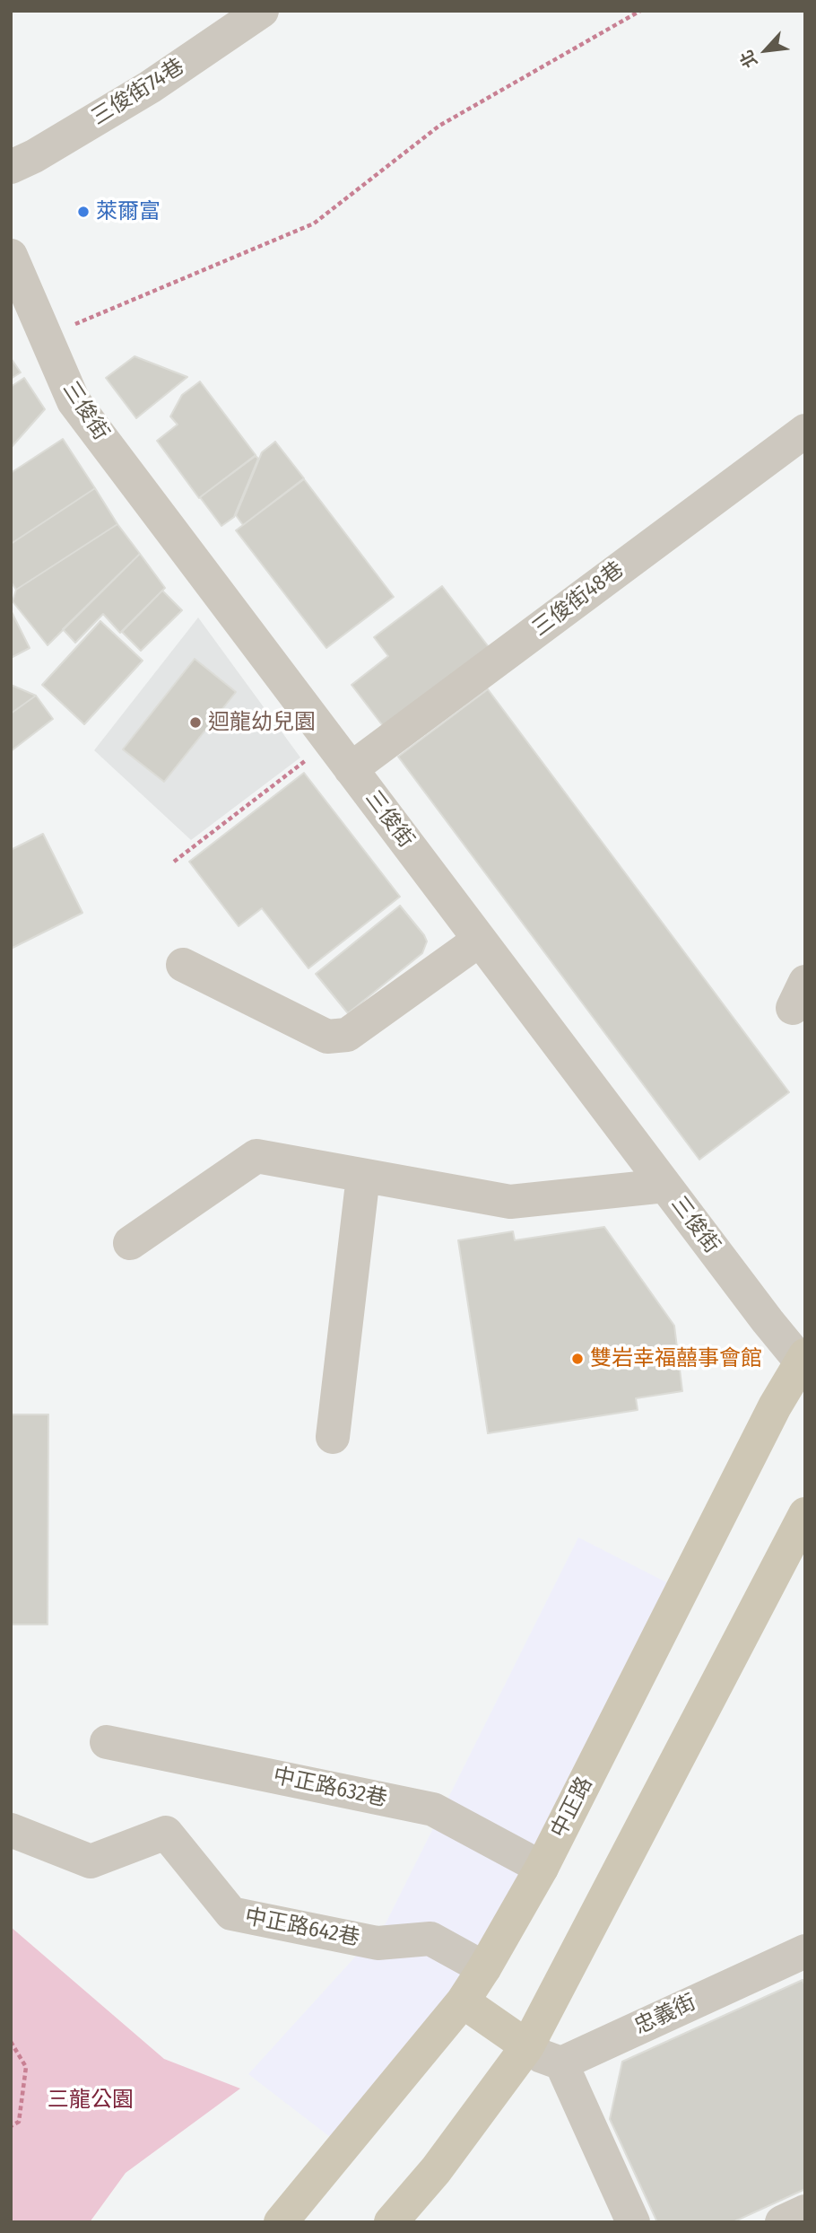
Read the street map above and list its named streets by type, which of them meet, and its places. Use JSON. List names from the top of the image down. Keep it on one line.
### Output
{"streets":{"main road":["中正路"],"street":["三俊街74巷","三俊街","三俊街48巷","中正路632巷","中正路642巷","忠義街"]},"crossings":[["三俊街","三俊街48巷"],["三俊街","中正路"],["中正路632巷","中正路"],["中正路","中正路642巷"]],"parks":["三龍公園"],"places":["萊爾富","迴龍幼兒園","雙岩幸福囍事會館"],"north":"bottom left"}
